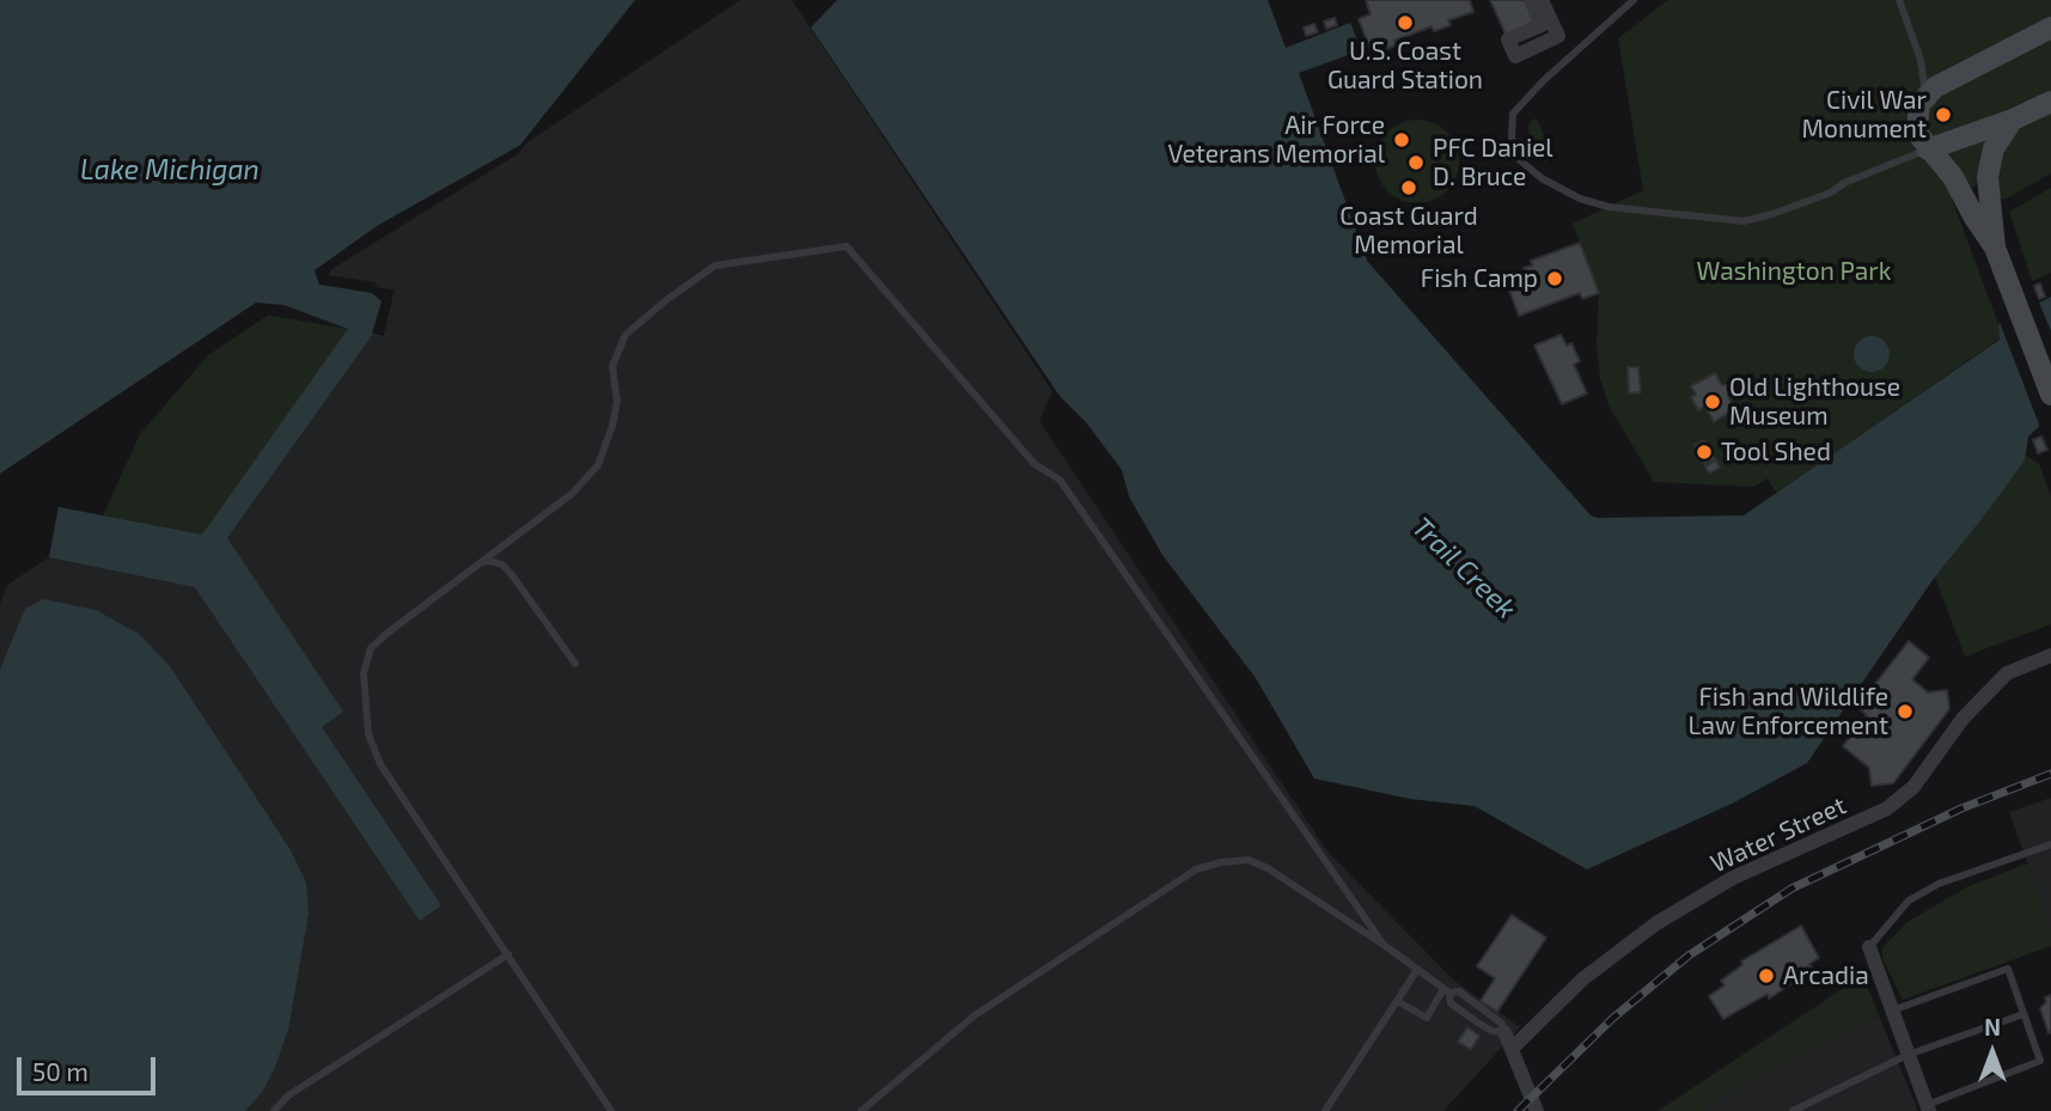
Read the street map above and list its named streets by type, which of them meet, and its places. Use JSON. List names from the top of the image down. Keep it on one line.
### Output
{"streets":{"street":["Water Street"]},"water":["Lake Michigan","Trail Creek"],"parks":["Washington Park"],"places":["U.S. Coast Guard Station","Civil War Monument","Air Force Veterans Memorial","PFC Daniel D. Bruce","Coast Guard Memorial","Fish Camp","Old Lighthouse Museum","Tool Shed","Fish and Wildlife Law Enforcement","Arcadia"],"scale_bar":"50 m","north":"top"}
